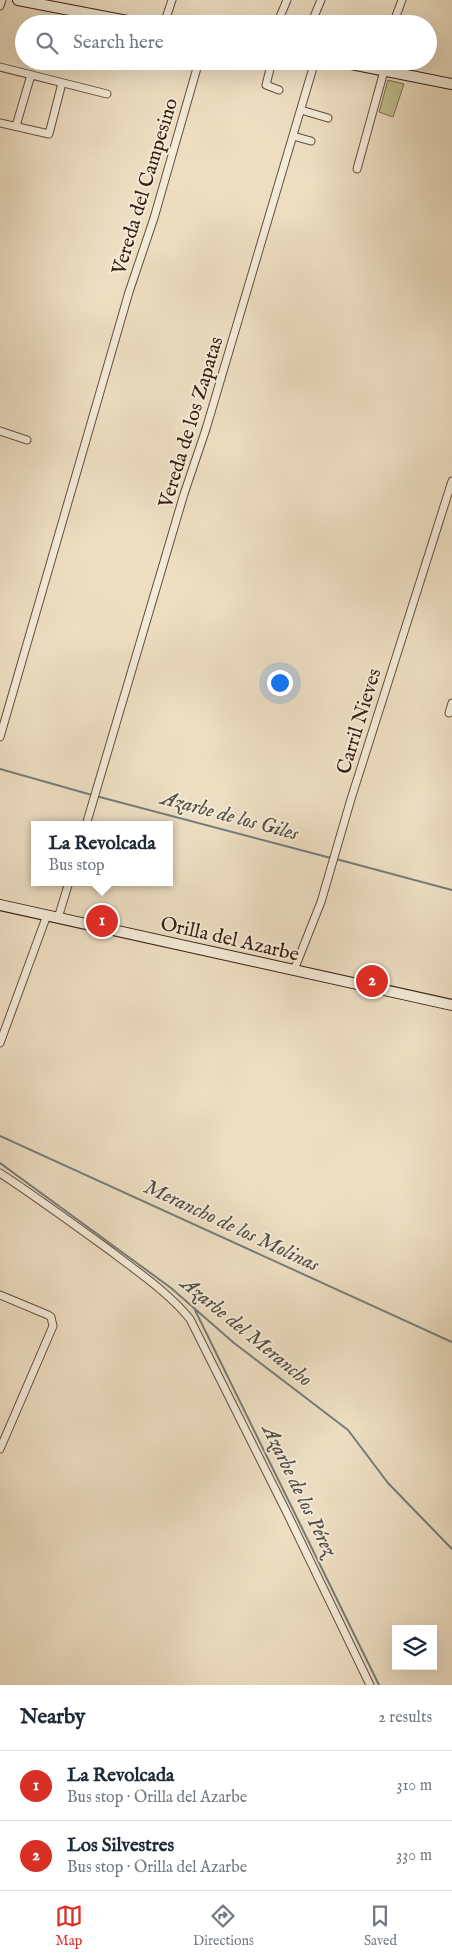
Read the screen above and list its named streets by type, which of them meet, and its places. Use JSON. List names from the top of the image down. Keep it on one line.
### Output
{"streets":{"street":["Vereda del Campesino","Vereda de los Zapatas","Carril Nieves","Orilla del Azarbe"]},"crossings":[["Carril Nieves","Orilla del Azarbe"]],"water":["Azarbe de los Giles","Merancho de los Molinas","Azarbe del Merancho","Azarbe de los Pérez"],"page":{"search":"Search here","popup":["La Revolcada","Bus stop"],"pins":["1","2"],"heading":["Nearby","2 results"],"list":[{"mark":"1","name":"La Revolcada","note":"Bus stop · Orilla del Azarbe","value":"310 m"},{"mark":"2","name":"Los Silvestres","note":"Bus stop · Orilla del Azarbe","value":"330 m"}],"nav":["Map","Directions","Saved"]}}
